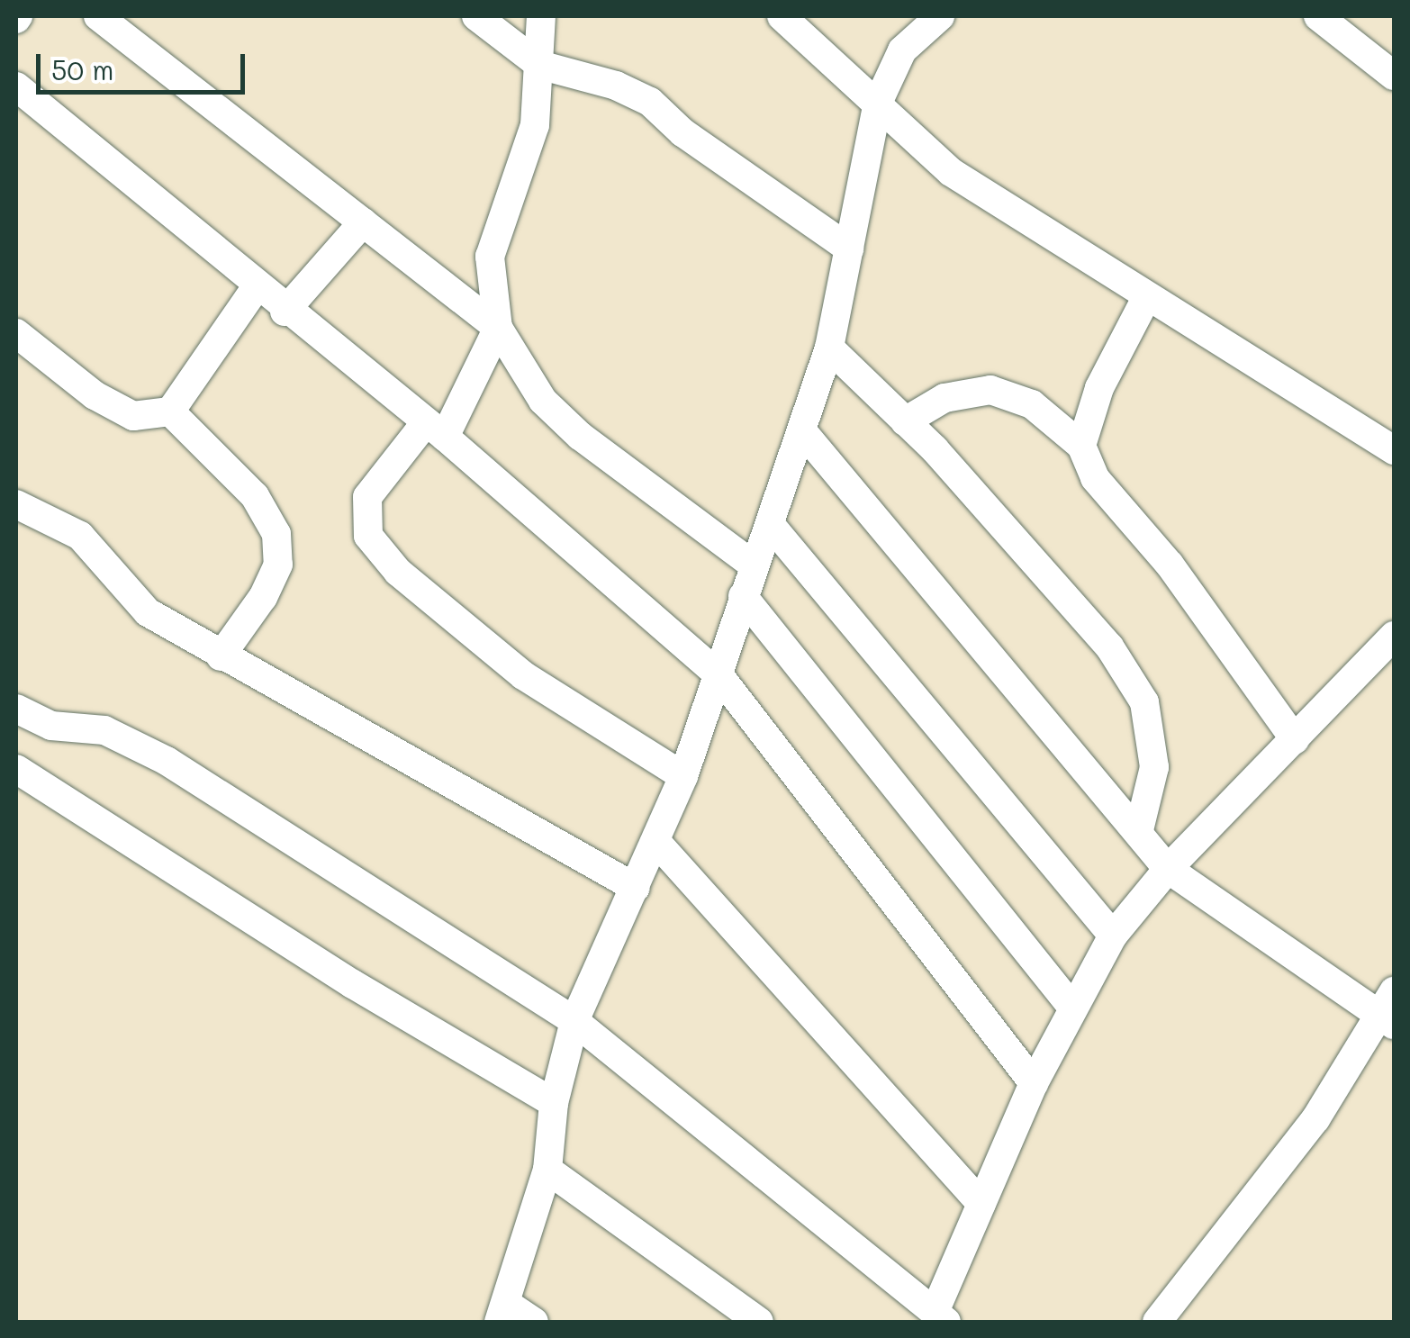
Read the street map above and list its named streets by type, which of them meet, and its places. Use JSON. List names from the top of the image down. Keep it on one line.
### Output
{"scale_bar":"50 m"}
